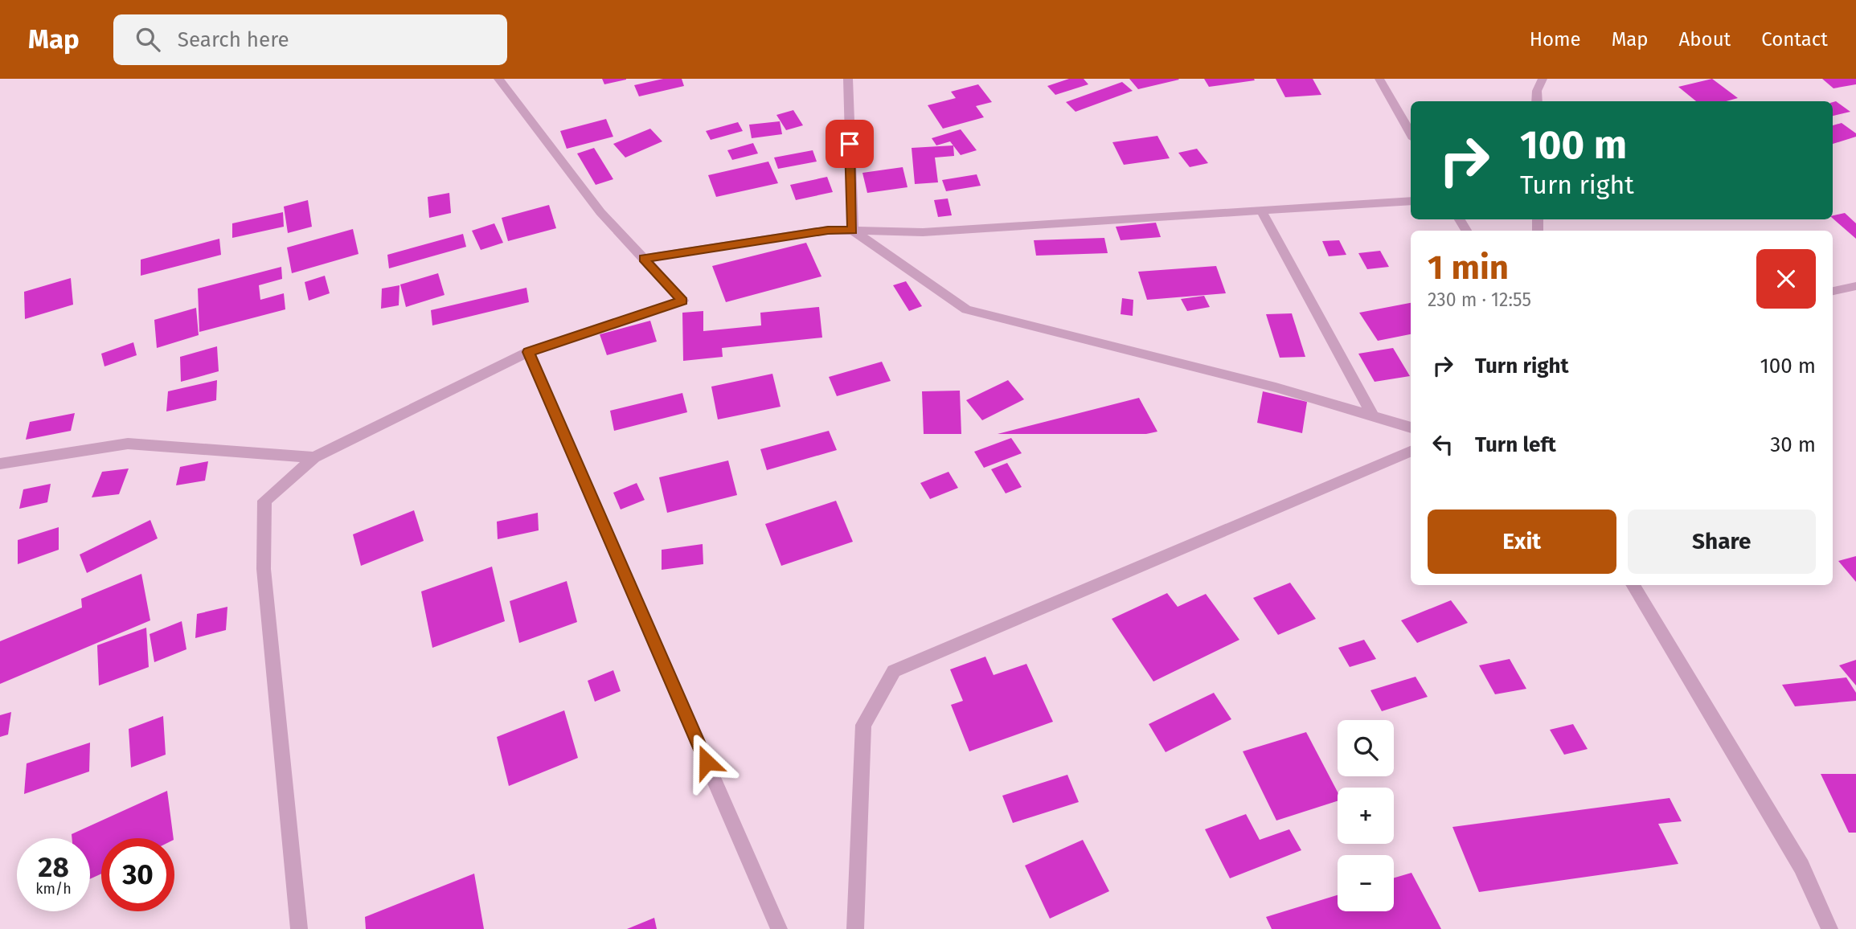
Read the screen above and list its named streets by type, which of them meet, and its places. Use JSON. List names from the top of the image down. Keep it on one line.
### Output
{"page":{"header":"Map","search":"Search here","nav":["Home","Map","About","Contact"],"turn":["100 m","Turn right"],"heading":["1 min","230 m · 12:55"],"list":[{"name":"Turn right","value":"100 m"},{"name":"Turn left","value":"30 m"}],"buttons":["Exit","Share"],"map_buttons":["+","−"],"speed":"28 km/h","limit":"30"}}
